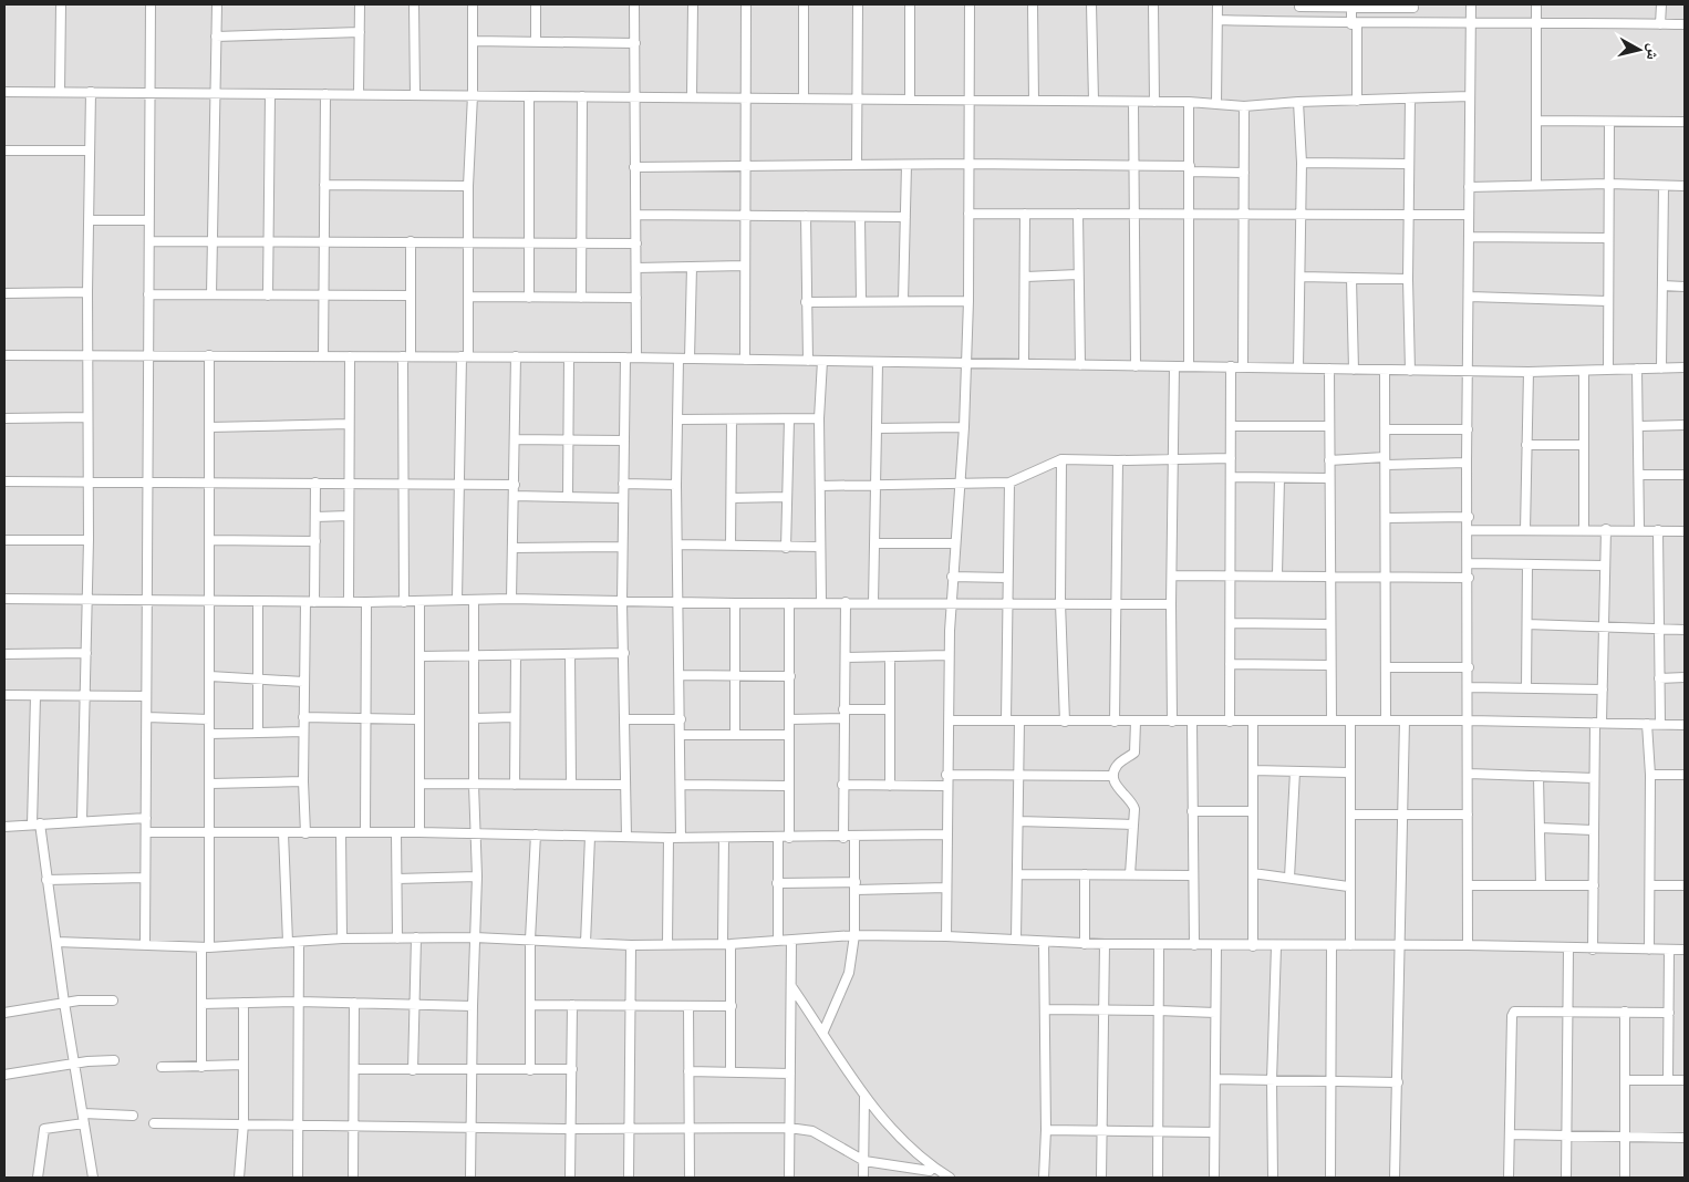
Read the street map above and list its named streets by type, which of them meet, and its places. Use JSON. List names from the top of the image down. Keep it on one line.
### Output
{"north":"right"}
